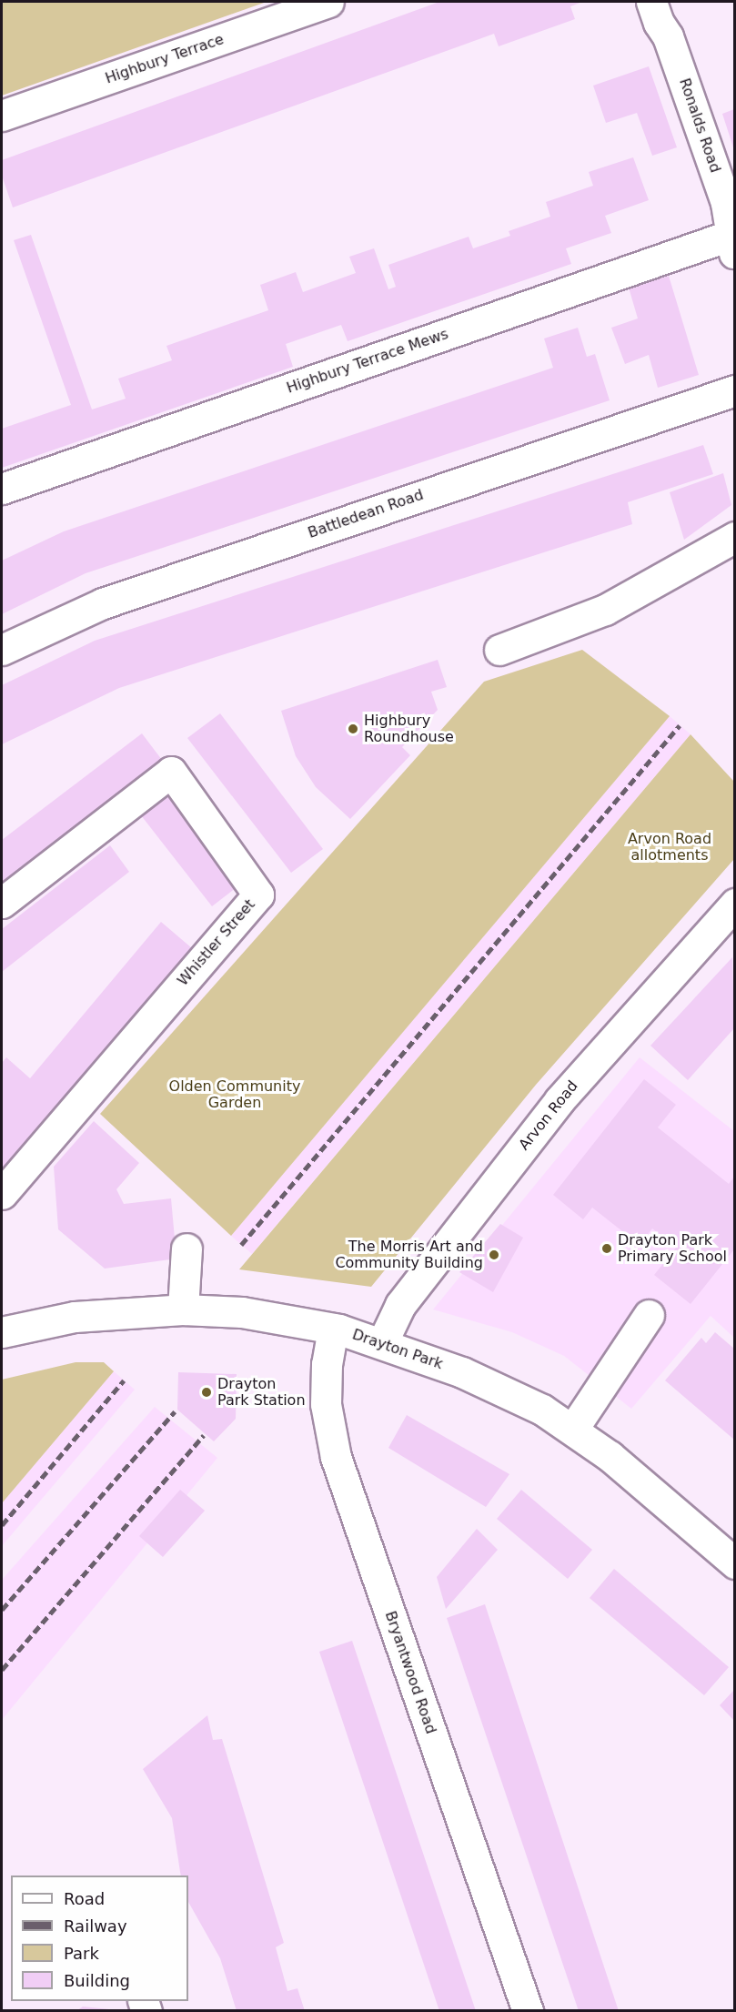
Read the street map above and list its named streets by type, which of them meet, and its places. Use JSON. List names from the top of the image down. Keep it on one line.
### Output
{"streets":{"street":["Highbury Terrace","Ronalds Road","Highbury Terrace Mews","Battledean Road","Whistler Street","Arvon Road","Drayton Park","Bryantwood Road"]},"crossings":[["Ronalds Road","Highbury Terrace Mews"],["Arvon Road","Drayton Park"],["Drayton Park","Bryantwood Road"]],"parks":["Arvon Road allotments","Olden Community Garden"],"places":["Highbury Roundhouse","Drayton Park Primary School","The Morris Art and Community Building","Drayton Park Station"],"legend":["Road","Railway","Park","Building"]}
